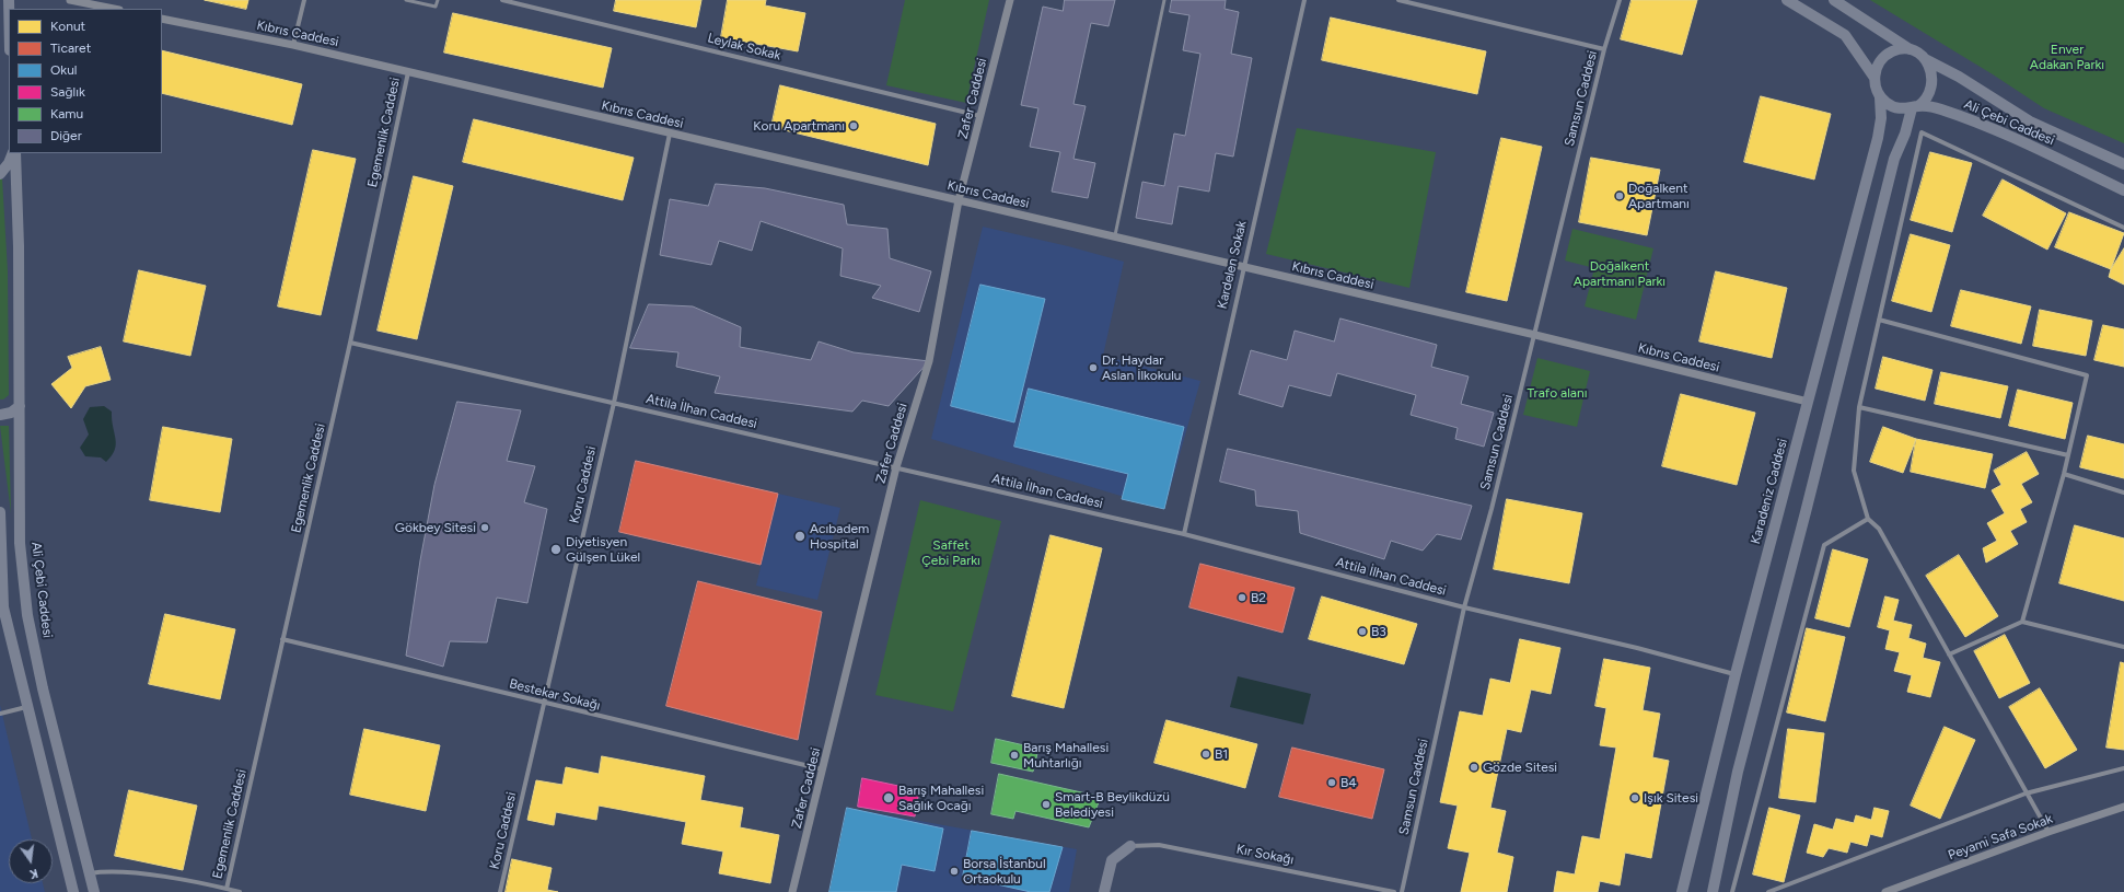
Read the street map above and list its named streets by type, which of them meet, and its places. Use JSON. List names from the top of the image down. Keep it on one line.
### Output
{"streets":{"main road":["Ali Çebi Caddesi","Karadeniz Caddesi"],"street":["Kıbrıs Caddesi","Leylak Sokak","Zafer Caddesi","Samsun Caddesi","Egemenlik Caddesi","Kardelen Sokak","Attila İlhan Caddesi","Koru Caddesi","Bestekar Sokağı","Peyami Safa Sokak","Kır Sokağı"]},"crossings":[["Kıbrıs Caddesi","Zafer Caddesi"],["Kıbrıs Caddesi","Samsun Caddesi"],["Kıbrıs Caddesi","Egemenlik Caddesi"],["Kıbrıs Caddesi","Kardelen Sokak"],["Kıbrıs Caddesi","Koru Caddesi"],["Kıbrıs Caddesi","Karadeniz Caddesi"],["Leylak Sokak","Zafer Caddesi"],["Zafer Caddesi","Attila İlhan Caddesi"],["Zafer Caddesi","Bestekar Sokağı"],["Samsun Caddesi","Attila İlhan Caddesi"],["Ali Çebi Caddesi","Karadeniz Caddesi"],["Egemenlik Caddesi","Attila İlhan Caddesi"],["Egemenlik Caddesi","Bestekar Sokağı"],["Kardelen Sokak","Attila İlhan Caddesi"],["Attila İlhan Caddesi","Koru Caddesi"],["Attila İlhan Caddesi","Karadeniz Caddesi"],["Koru Caddesi","Bestekar Sokağı"]],"parks":["Enver Adakan Parkı","Doğalkent Apartmanı Parkı","Trafo alanı","Saffet Çebi Parkı"],"places":["Koru Apartmanı","Doğalkent Apartmanı","Dr. Haydar Aslan İlkokulu","Gökbey Sitesi","Acıbadem Hospital","Diyetisyen Gülşen Lükel","B2","B3","B1","Barış Mahallesi Muhtarlığı","Gözde Sitesi","B4","Barış Mahallesi Sağlık Ocağı","Işık Sitesi","Smart-B Beylikdüzü Belediyesi","Borsa İstanbul Ortaokulu"],"legend":["Konut","Ticaret","Okul","Sağlık","Kamu","Diğer"],"north":"bottom"}
